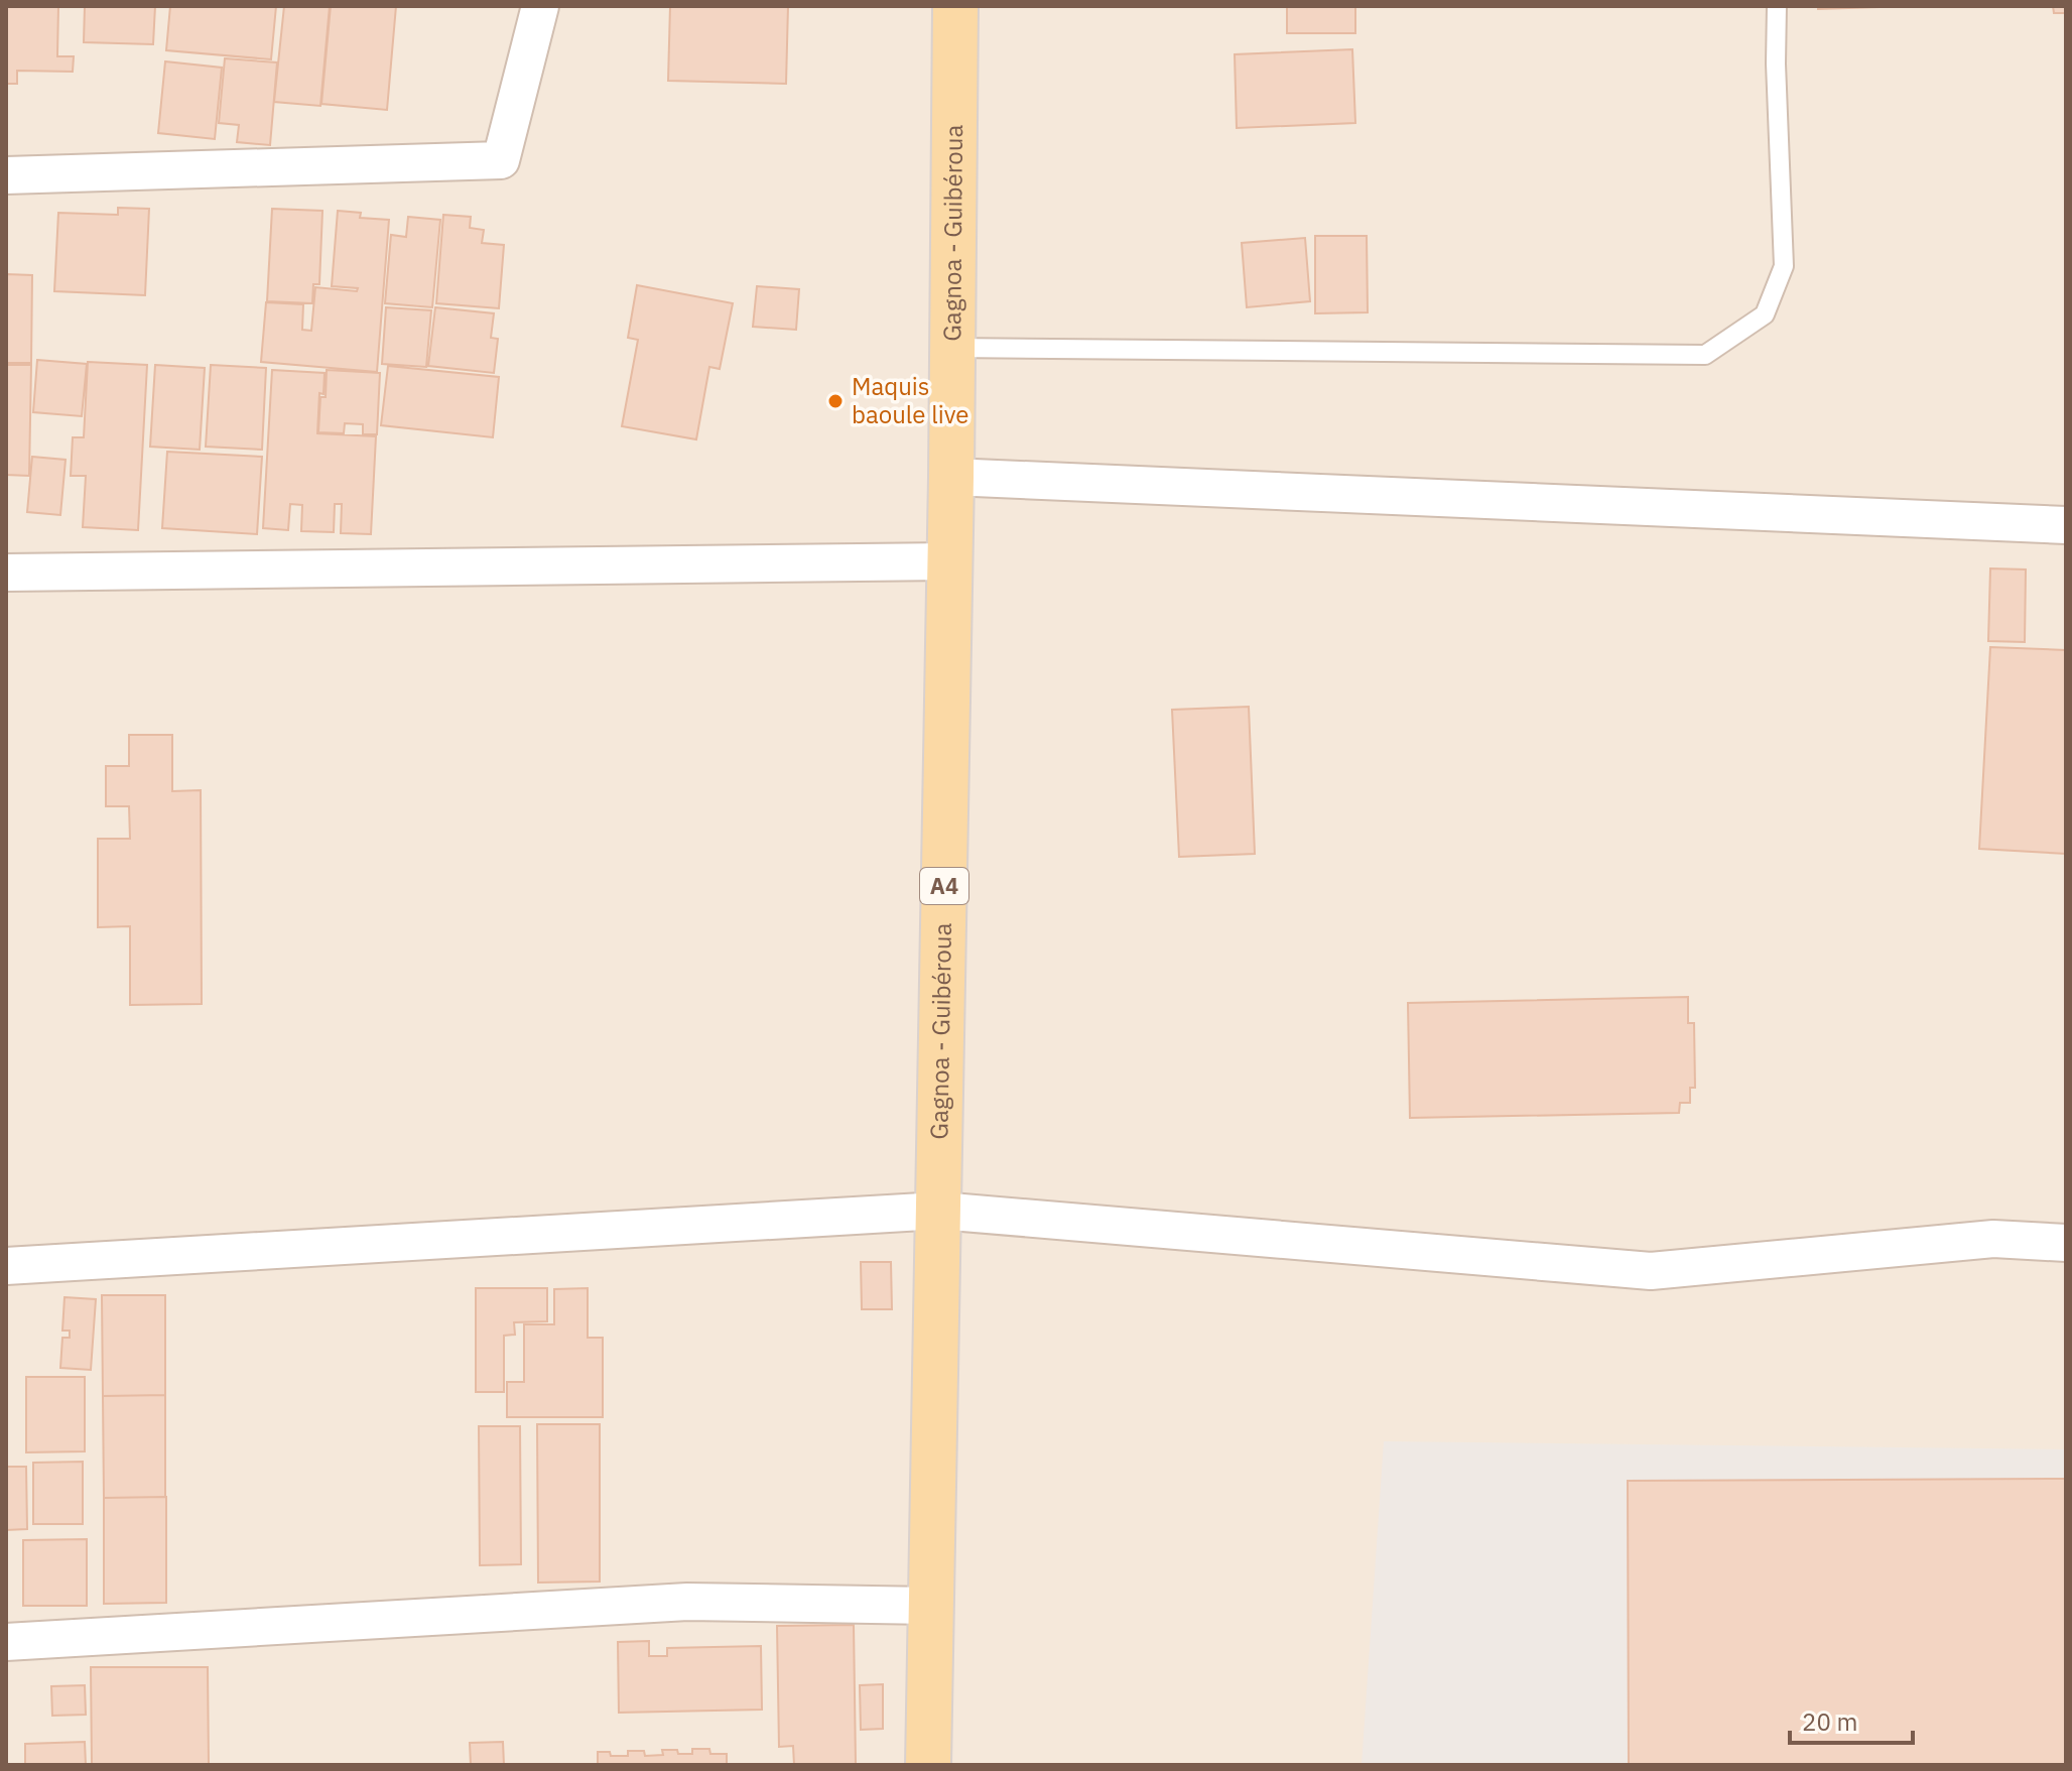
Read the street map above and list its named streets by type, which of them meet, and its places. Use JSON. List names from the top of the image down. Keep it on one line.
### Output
{"streets":{"main road":["Gagnoa - Guibéroua","A4"]},"places":["Maquis baoule live"],"scale_bar":"20 m"}
